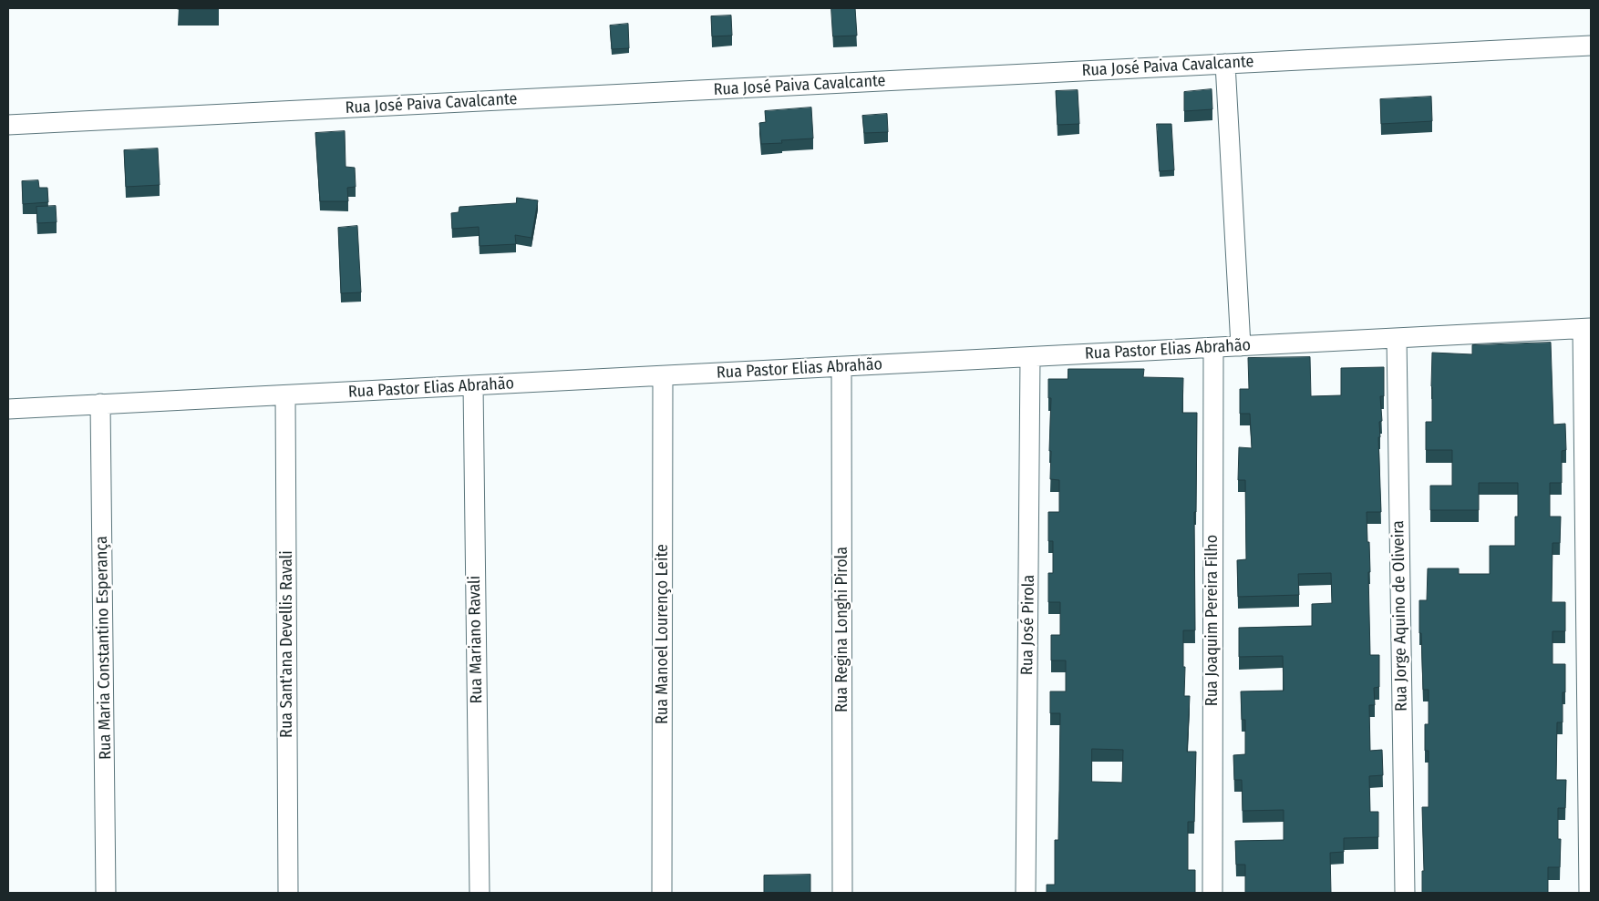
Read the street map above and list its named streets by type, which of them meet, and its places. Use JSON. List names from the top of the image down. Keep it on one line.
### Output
{"streets":{"street":["Rua José Paiva Cavalcante","Rua Pastor Elias Abrahão","Rua Jorge Aquino de Oliveira","Rua Joaquim Pereira Filho","Rua José Pirola","Rua Regina Longhi Pirola","Rua Manoel Lourenço Leite","Rua Mariano Ravali","Rua Sant'ana Devellis Ravali","Rua Maria Constantino Esperança"]},"crossings":[["Rua Pastor Elias Abrahão","Rua Jorge Aquino de Oliveira"],["Rua Pastor Elias Abrahão","Rua Joaquim Pereira Filho"],["Rua Pastor Elias Abrahão","Rua José Pirola"],["Rua Pastor Elias Abrahão","Rua Regina Longhi Pirola"],["Rua Pastor Elias Abrahão","Rua Manoel Lourenço Leite"],["Rua Pastor Elias Abrahão","Rua Mariano Ravali"],["Rua Pastor Elias Abrahão","Rua Sant'ana Devellis Ravali"],["Rua Pastor Elias Abrahão","Rua Maria Constantino Esperança"]]}
